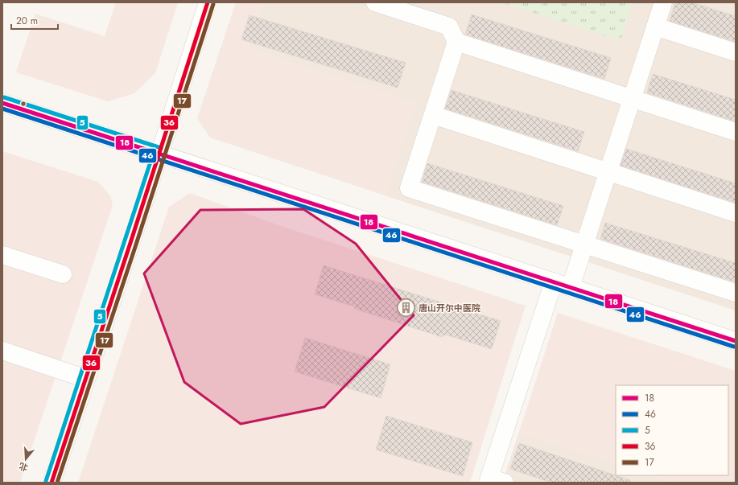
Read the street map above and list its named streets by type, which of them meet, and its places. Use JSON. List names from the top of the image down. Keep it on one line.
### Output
{"places":{"building":["唐山开尔中医院"]},"lines":["transit line 36","transit line 17","transit line 5","transit line 18","transit line 46"],"legend":["18","46","5","36","17"],"scale_bar":"20 m","north":"bottom"}
